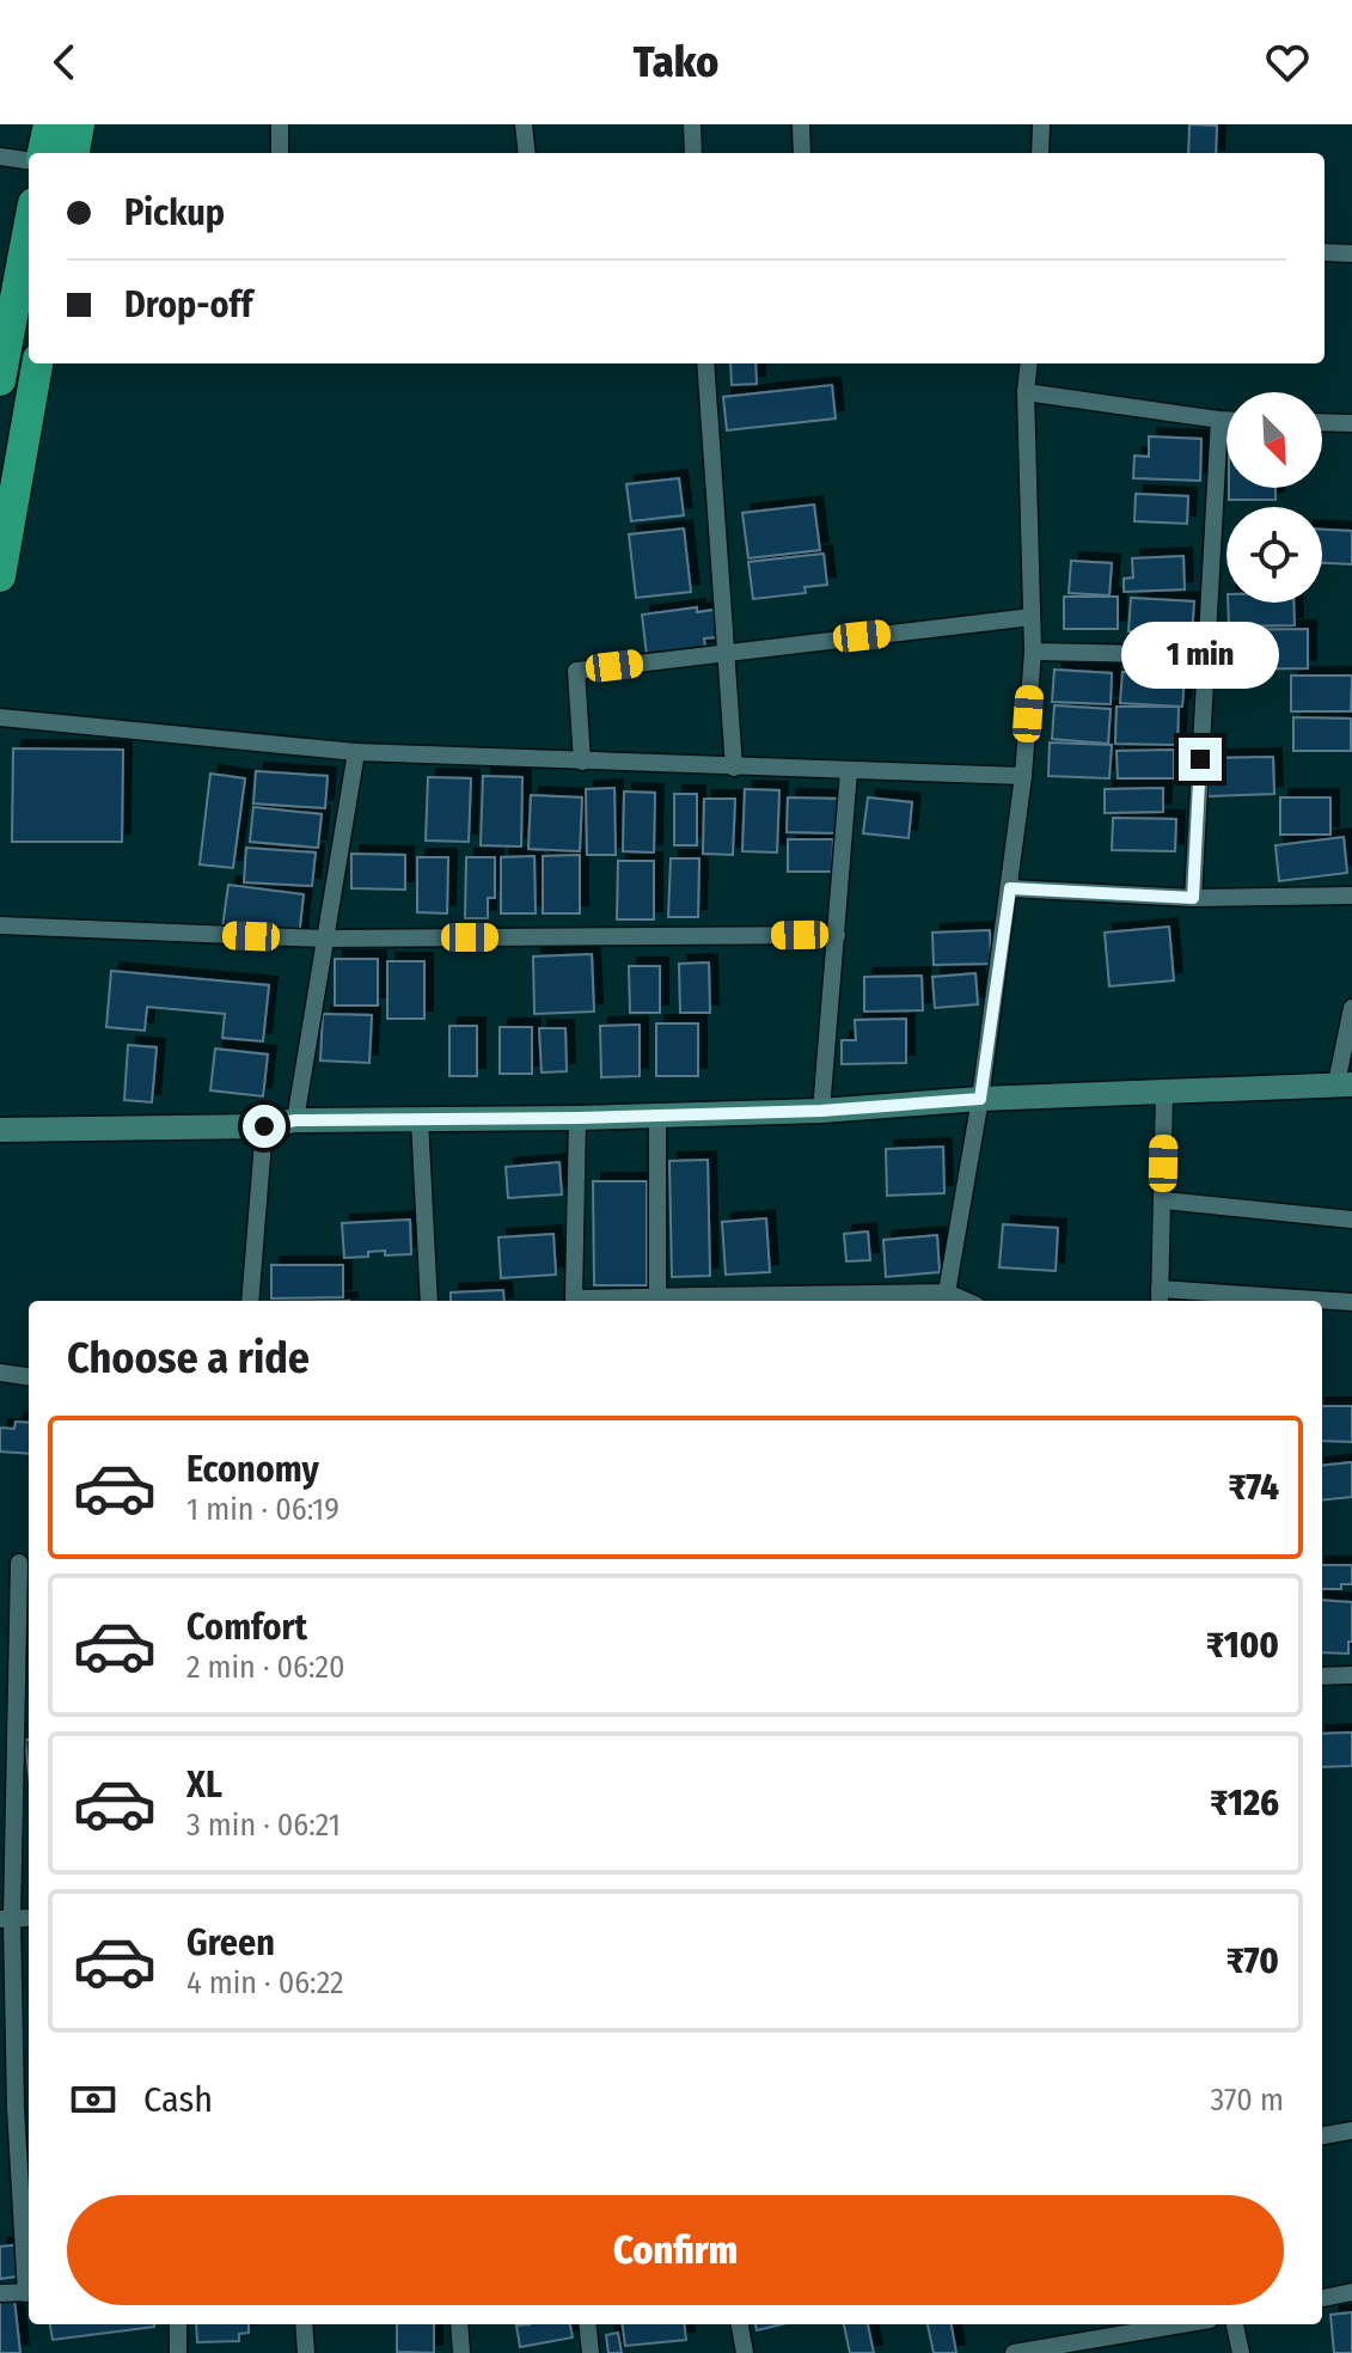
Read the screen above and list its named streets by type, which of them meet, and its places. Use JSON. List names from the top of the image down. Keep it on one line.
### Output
{"north":"bottom right","page":{"header":"Tako","banner":["Pickup","Drop-off"],"bubble":"1 min","heading":"Choose a ride","list":[{"name":"Economy","note":"1 min · 06:19","value":"₹74"},{"name":"Comfort","note":"2 min · 06:20","value":"₹100"},{"name":"XL","note":"3 min · 06:21","value":"₹126"},{"name":"Green","note":"4 min · 06:22","value":"₹70"}],"pay":["Cash","370 m"],"buttons":"Confirm"}}
